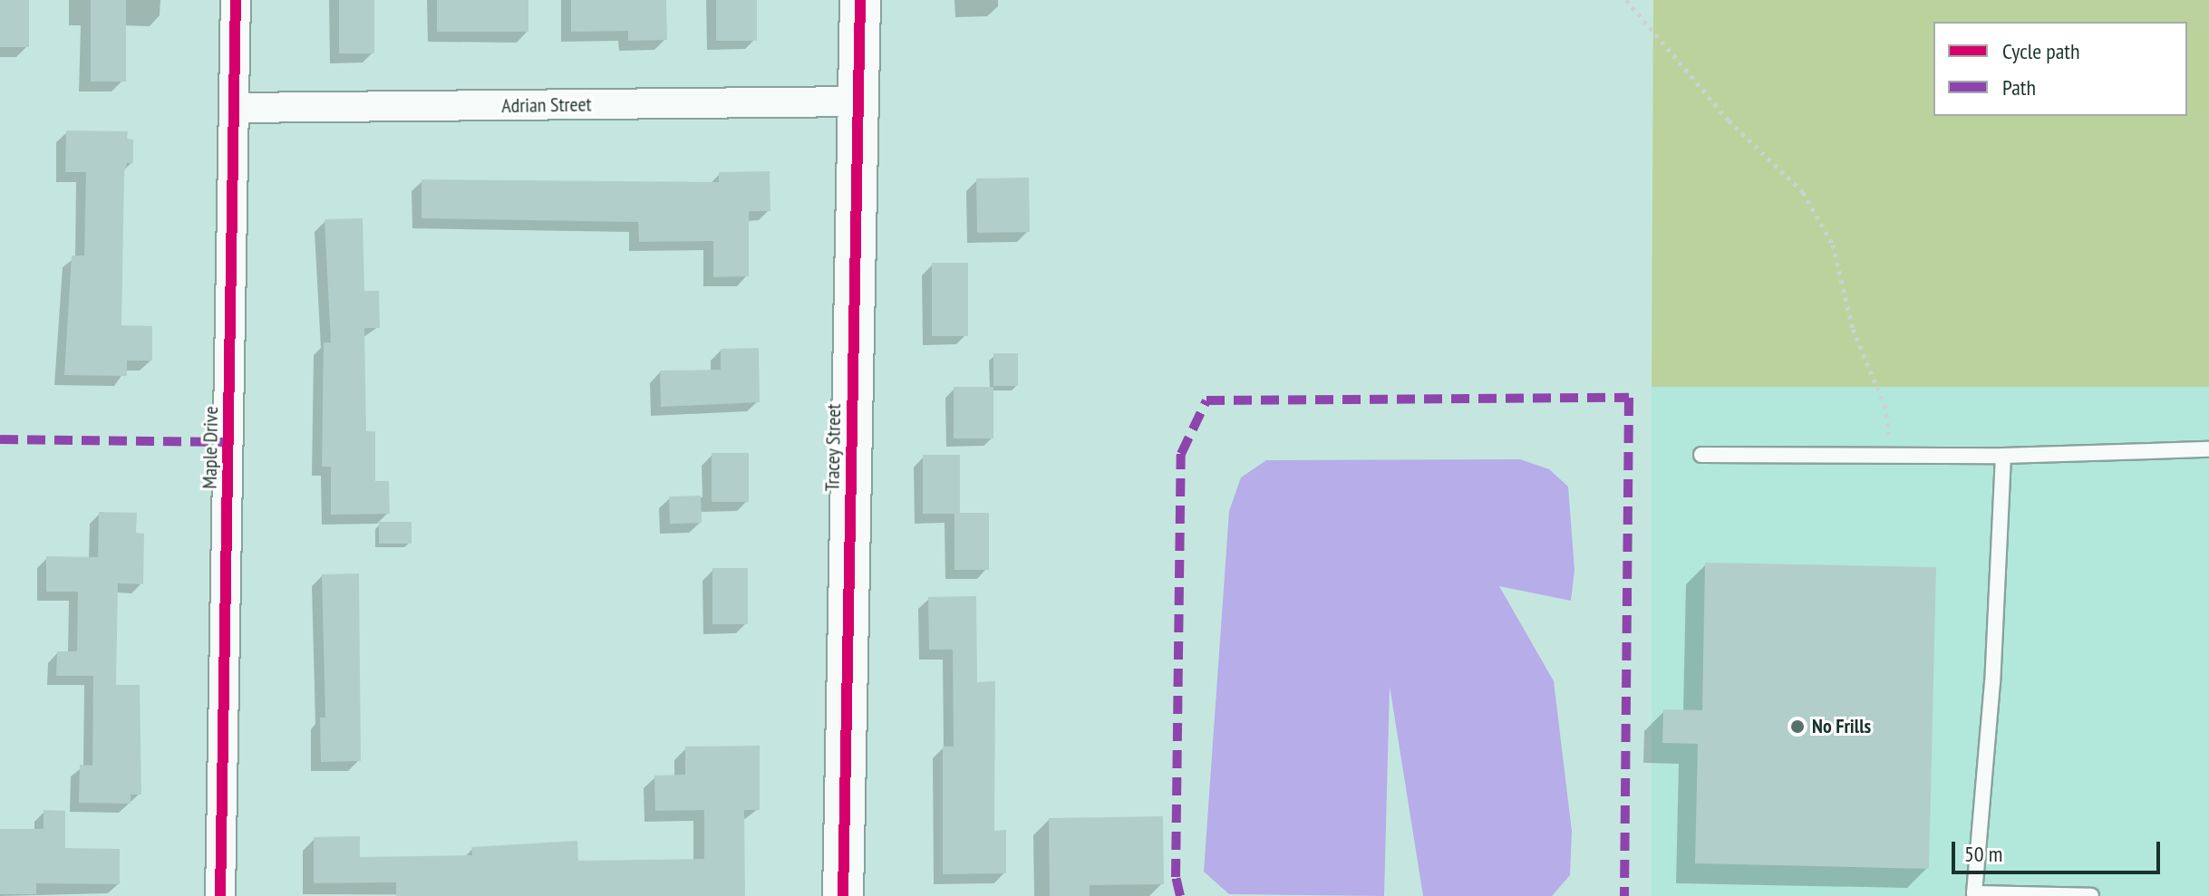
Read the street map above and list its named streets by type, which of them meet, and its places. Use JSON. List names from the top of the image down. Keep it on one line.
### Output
{"streets":{"street":["Adrian Street","Maple Drive","Tracey Street"]},"crossings":[["Adrian Street","Maple Drive"],["Adrian Street","Tracey Street"]],"places":["No Frills"],"legend":["Cycle path","Path"],"scale_bar":"50 m"}
